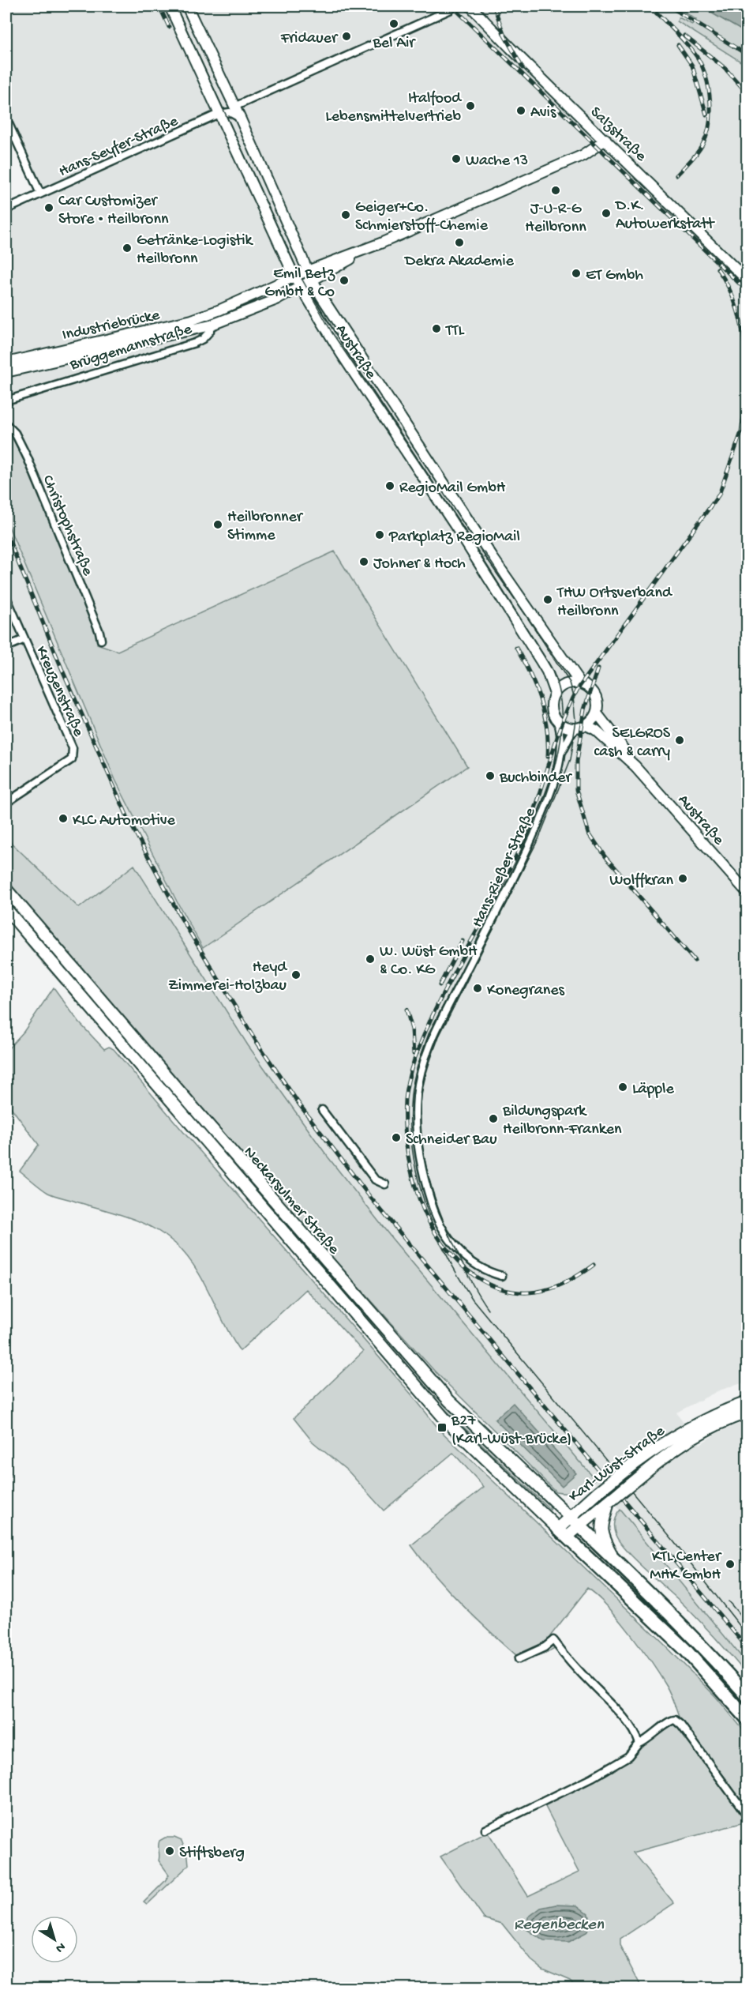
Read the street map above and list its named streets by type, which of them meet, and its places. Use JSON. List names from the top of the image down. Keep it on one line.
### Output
{"streets":{"main road":["Salzstraße","Industriebrücke","Brüggemannstraße","Austraße","Neckarsulmer Straße","Karl-Wüst-Straße"],"street":["Hans-Seyfer-Straße","Christophstraße","Kreuzenstraße","Hans-Rießer-Straße"]},"crossings":[["Salzstraße","Brüggemannstraße"],["Hans-Seyfer-Straße","Austraße"],["Industriebrücke","Brüggemannstraße"],["Brüggemannstraße","Austraße"],["Austraße","Hans-Rießer-Straße"],["Neckarsulmer Straße","Karl-Wüst-Straße"]],"water":["Regenbecken"],"places":{"other":["Bel Air","Fridauer","Italfood Lebensmittelvertrieb","Avis","Wache 13","J⁃U⁃R⁃G Heilbronn","Car Customizer Store • Heilbronn","D.K. Autowerkstatt","Geiger+Co. Schmierstoff-Chemie","Dekra Akademie","Getränke-Logistik Heilbronn","ET Gmbh","Emil Betz GmbH & Co","TTL","RegioMail GmbH","Heilbronner Stimme","Parkplatz RegioMail","Johner & Hoch","THW Ortsverband Heilbronn","SELGROS cash & carry","Buchbinder","KLC Automotive","Wolffkran","W. Wüst GmbH & Co. KG","Heyd Zimmerei-Holzbau","Konegranes","Läpple","Bildungspark Heilbronn-Franken","Schneider Bau","KTL Center MHK GmbH","Stiftsberg"],"transit":["B27 (Karl-Wüst-Brücke)"]},"north":"bottom right"}
